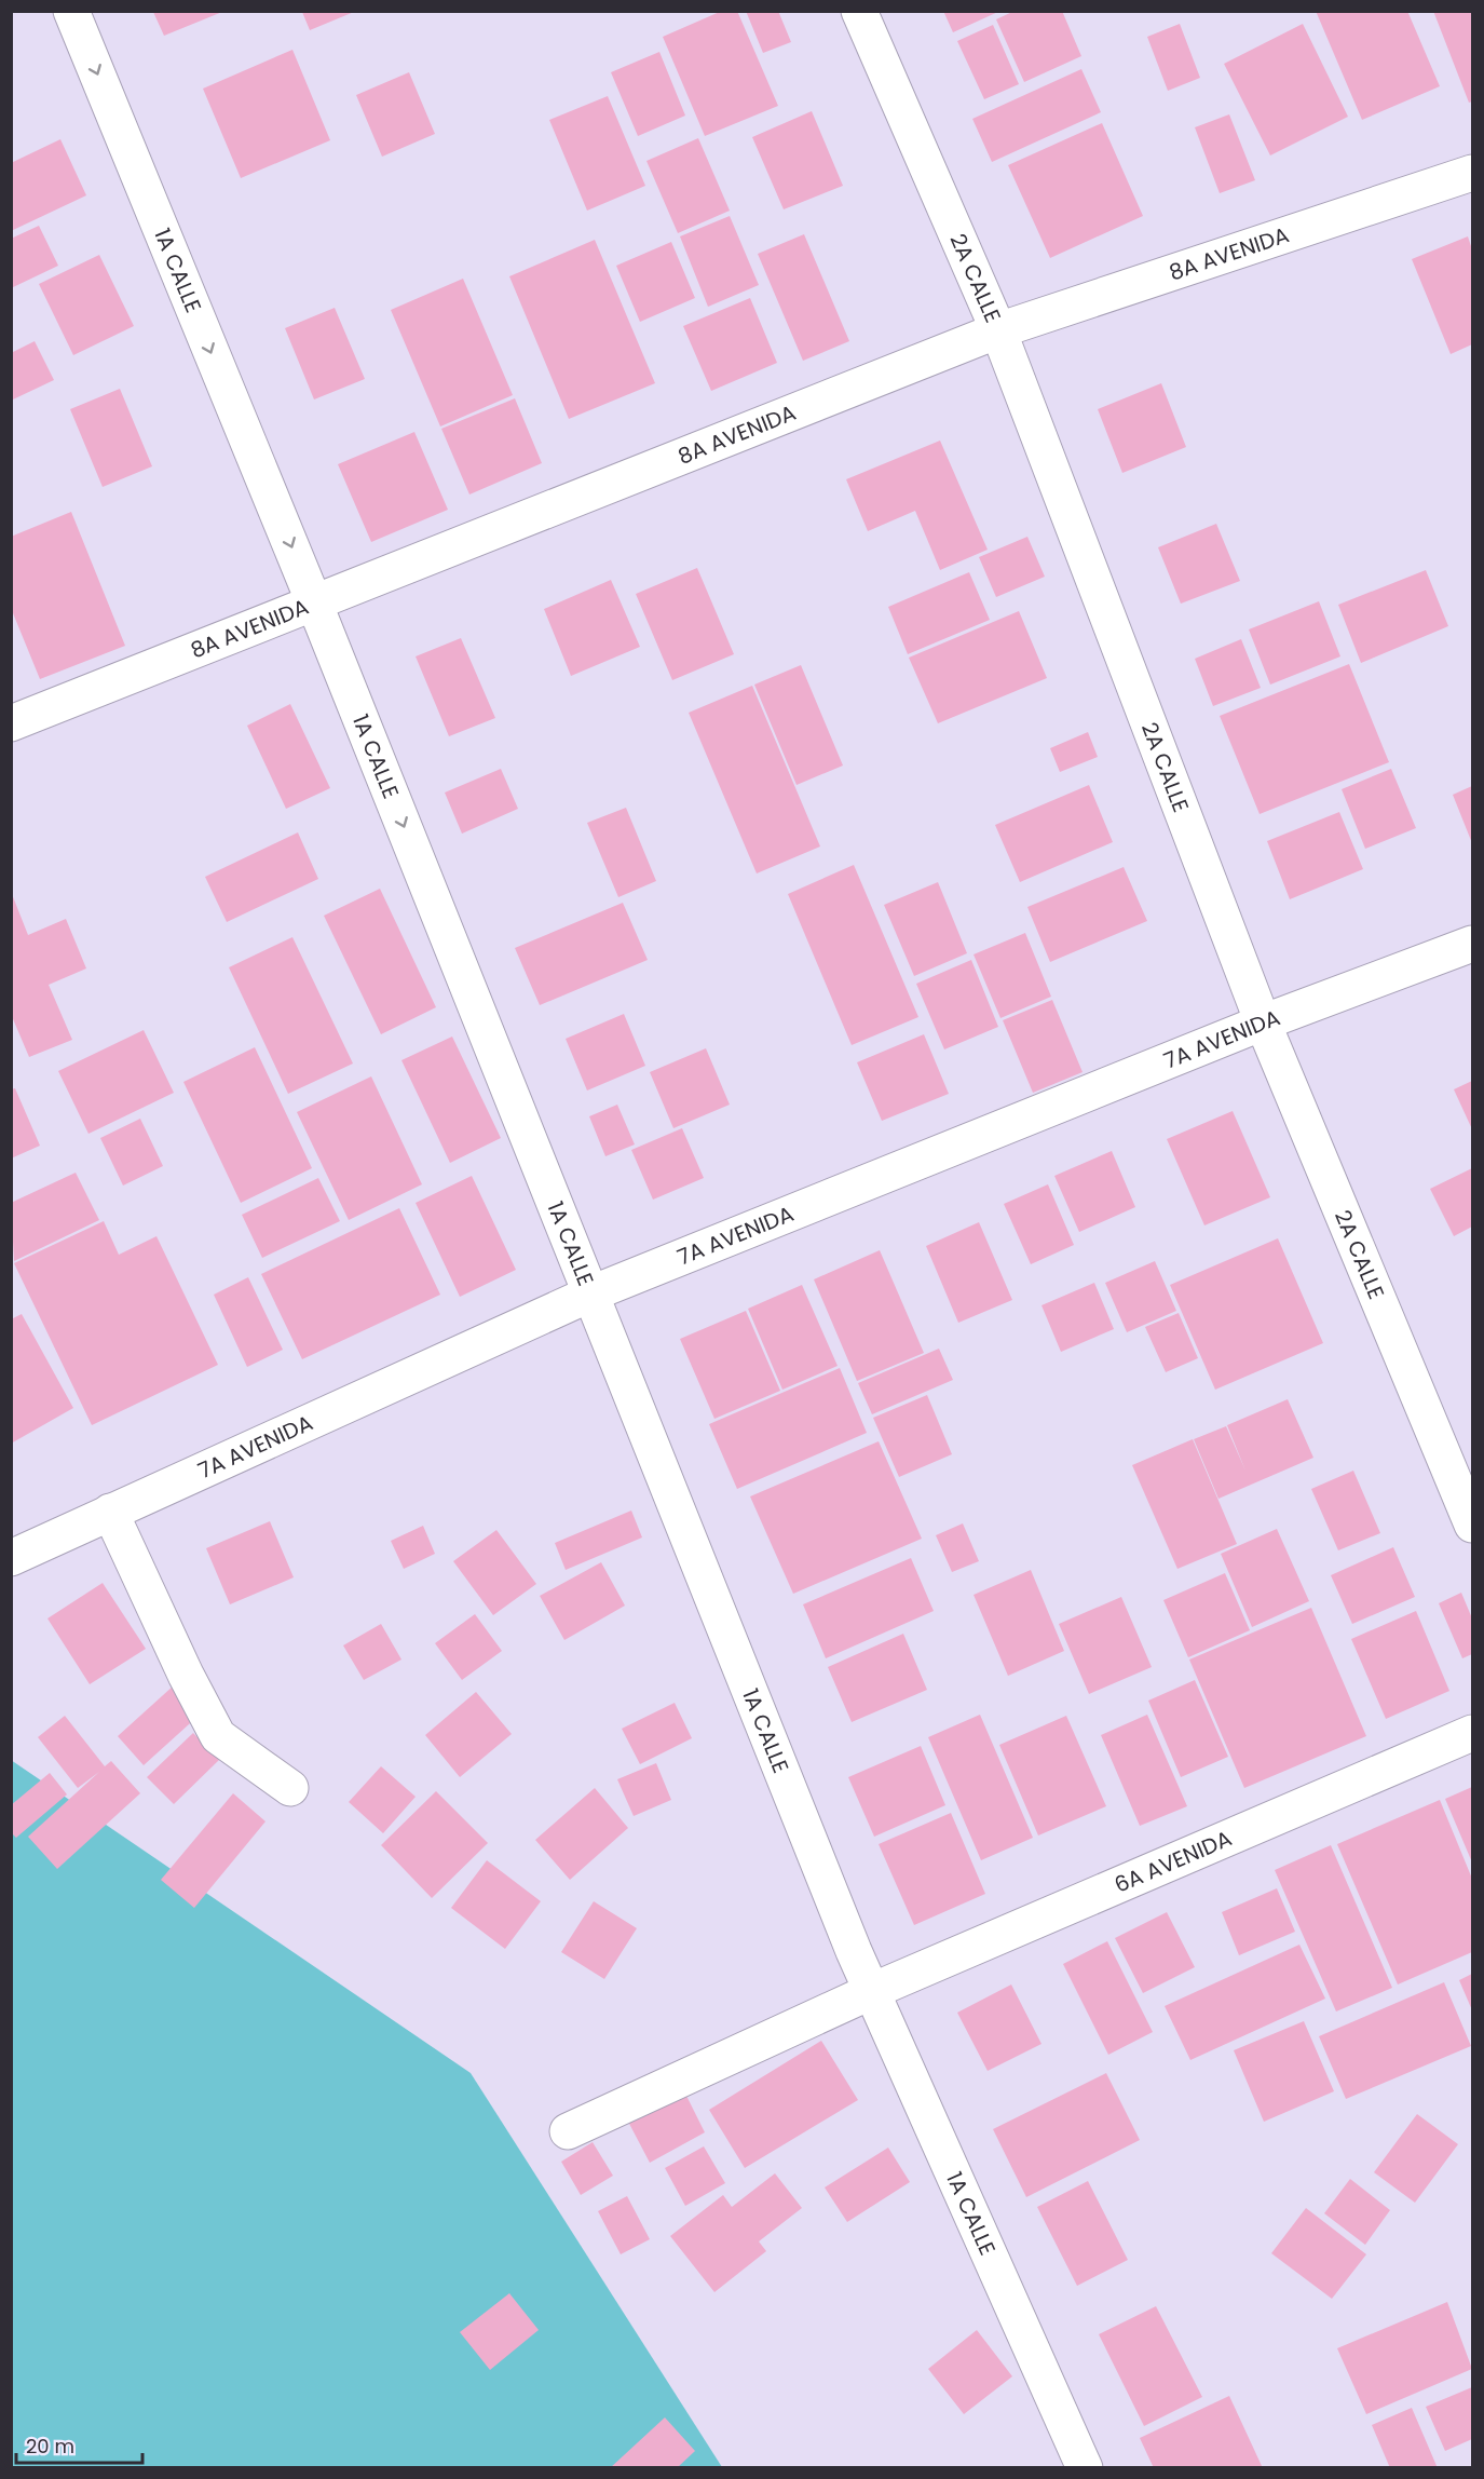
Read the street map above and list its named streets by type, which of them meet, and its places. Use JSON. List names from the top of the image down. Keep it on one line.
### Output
{"streets":{"street":["8A AVENIDA","1A CALLE","2A CALLE","7A AVENIDA","6A AVENIDA"]},"crossings":[["8A AVENIDA","1A CALLE"],["8A AVENIDA","2A CALLE"],["1A CALLE","7A AVENIDA"],["1A CALLE","6A AVENIDA"],["2A CALLE","7A AVENIDA"]],"one_way":["1A CALLE"],"scale_bar":"20 m"}
